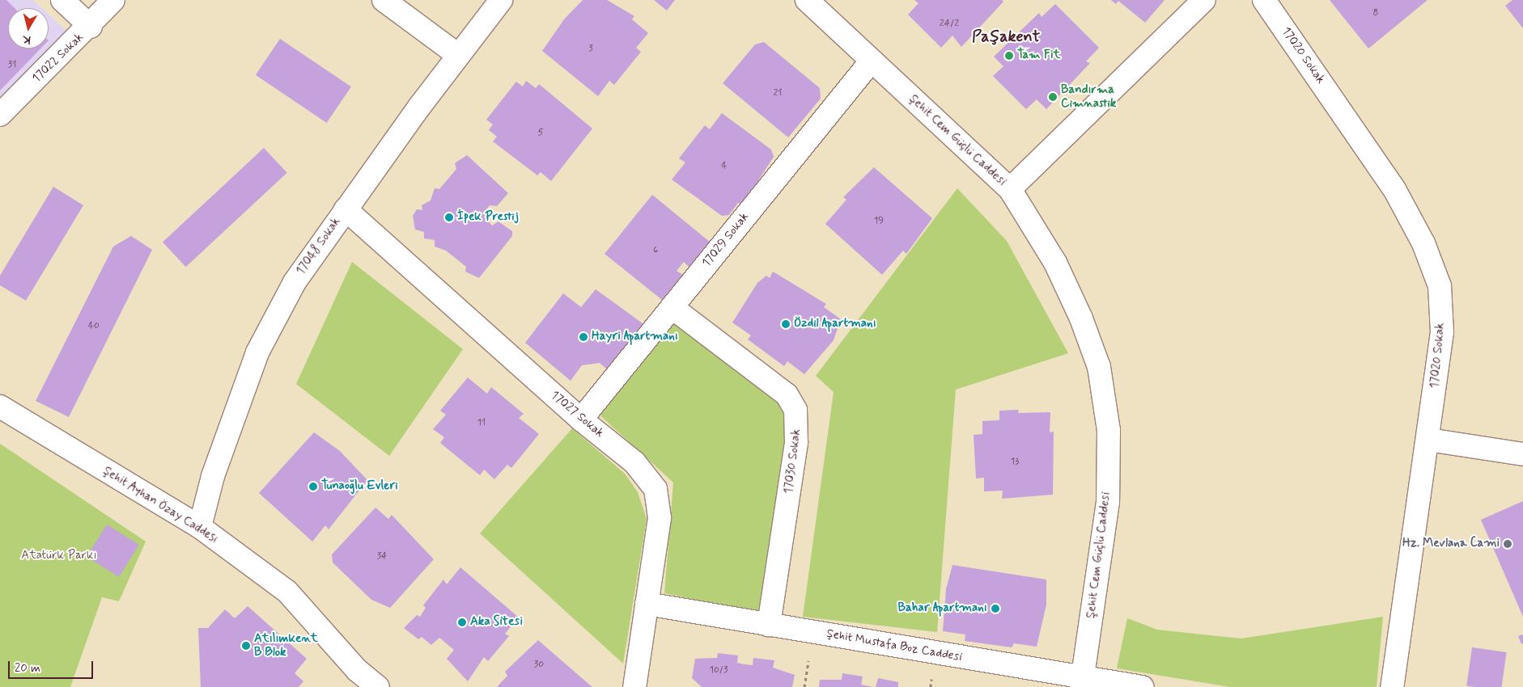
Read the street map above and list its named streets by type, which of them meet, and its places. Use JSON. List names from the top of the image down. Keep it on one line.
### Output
{"streets":{"street":["17020 Sokak","17022 Sokak","Şehit Cem Güçlü Caddesi","17029 Sokak","17048 Sokak","17027 Sokak","17030 Sokak","Şehit Ayhan Özay Caddesi","Şehit Mustafa Boz Caddesi"]},"crossings":[["Şehit Cem Güçlü Caddesi","17029 Sokak"],["Şehit Cem Güçlü Caddesi","Şehit Mustafa Boz Caddesi"],["17029 Sokak","17027 Sokak"],["17029 Sokak","17030 Sokak"],["17048 Sokak","17027 Sokak"],["17048 Sokak","Şehit Ayhan Özay Caddesi"],["17027 Sokak","Şehit Mustafa Boz Caddesi"],["17030 Sokak","Şehit Mustafa Boz Caddesi"]],"districts":["Paşakent"],"parks":["Atatürk Parkı"],"places":["Tam Fit","Bandırma Cimnastik","İpek Prestij","Özdil Apartmanı","Hayri Apartmanı","Tunaoğlu Evleri","Hz. Mevlana Cami","Bahar Apartmanı","Aka Sitesi","Atılımkent B Blok"],"house_numbers":["8","24/2","3","31","21","5","4","19","6","40","11","13","34","30","10/3"],"scale_bar":"20 m","north":"bottom"}
